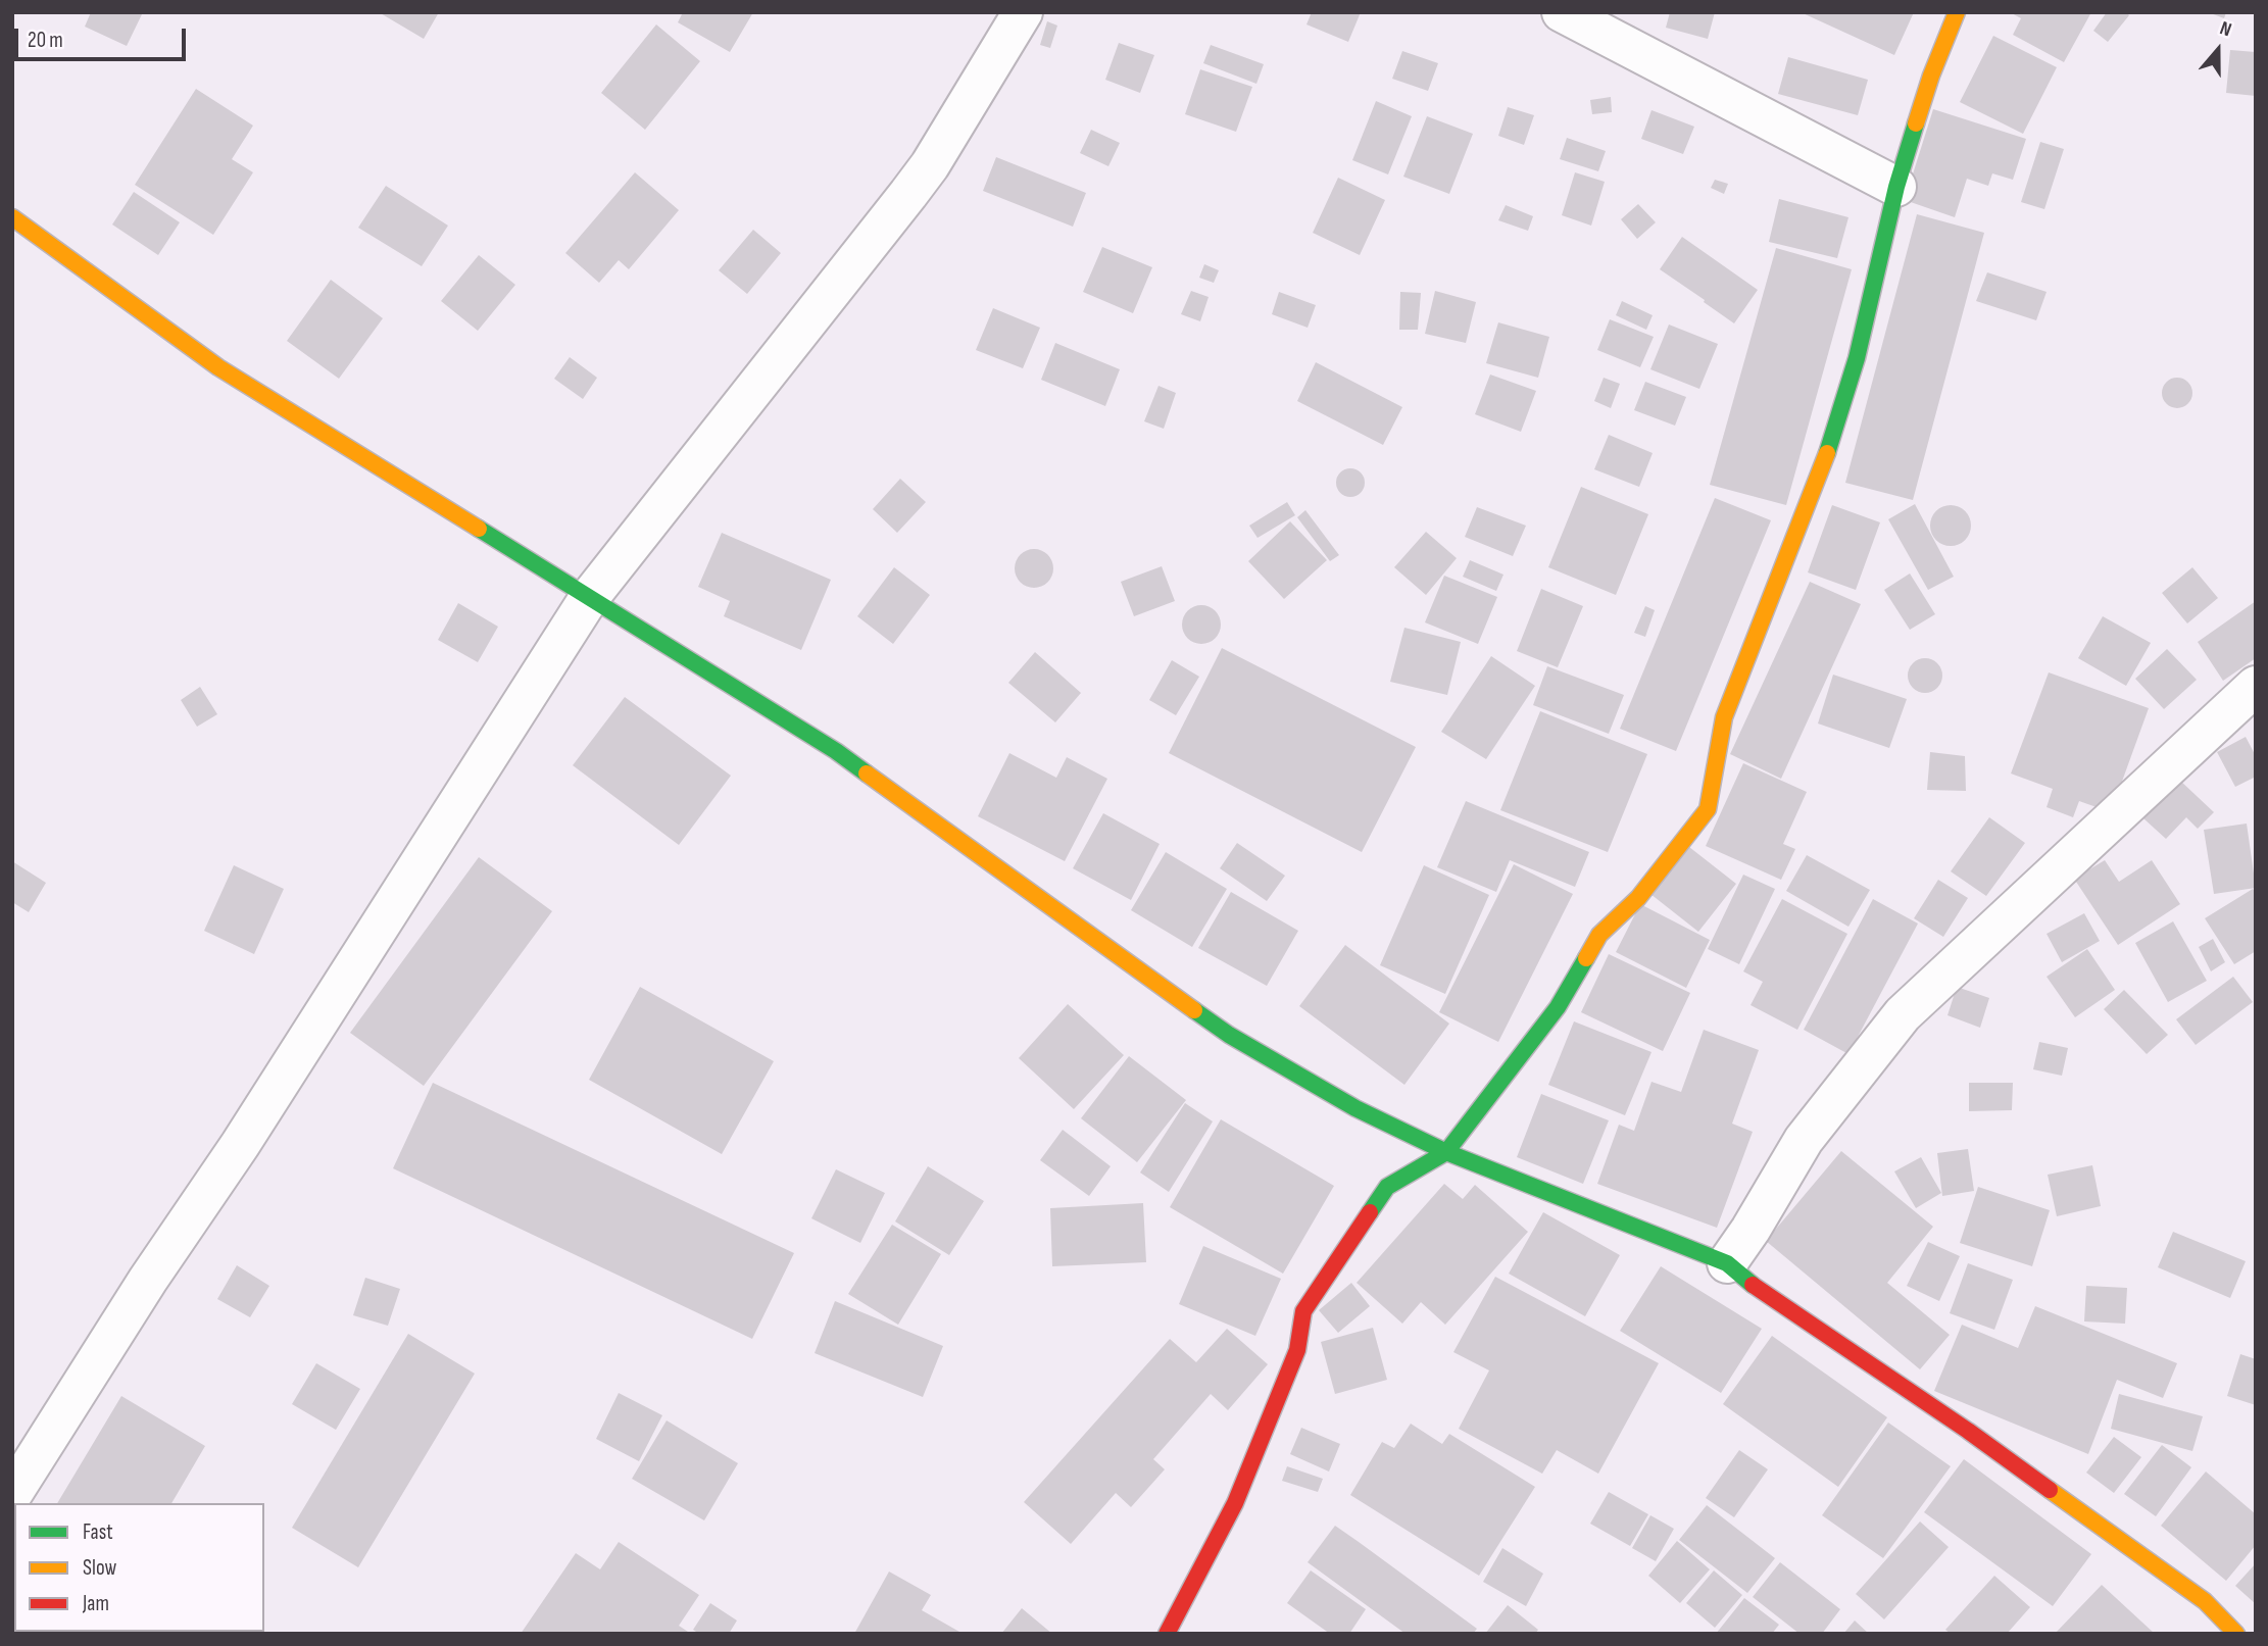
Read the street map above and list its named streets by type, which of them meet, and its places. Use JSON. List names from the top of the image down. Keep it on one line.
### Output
{"legend":["Fast","Slow","Jam"],"scale_bar":"20 m","north":"top"}
